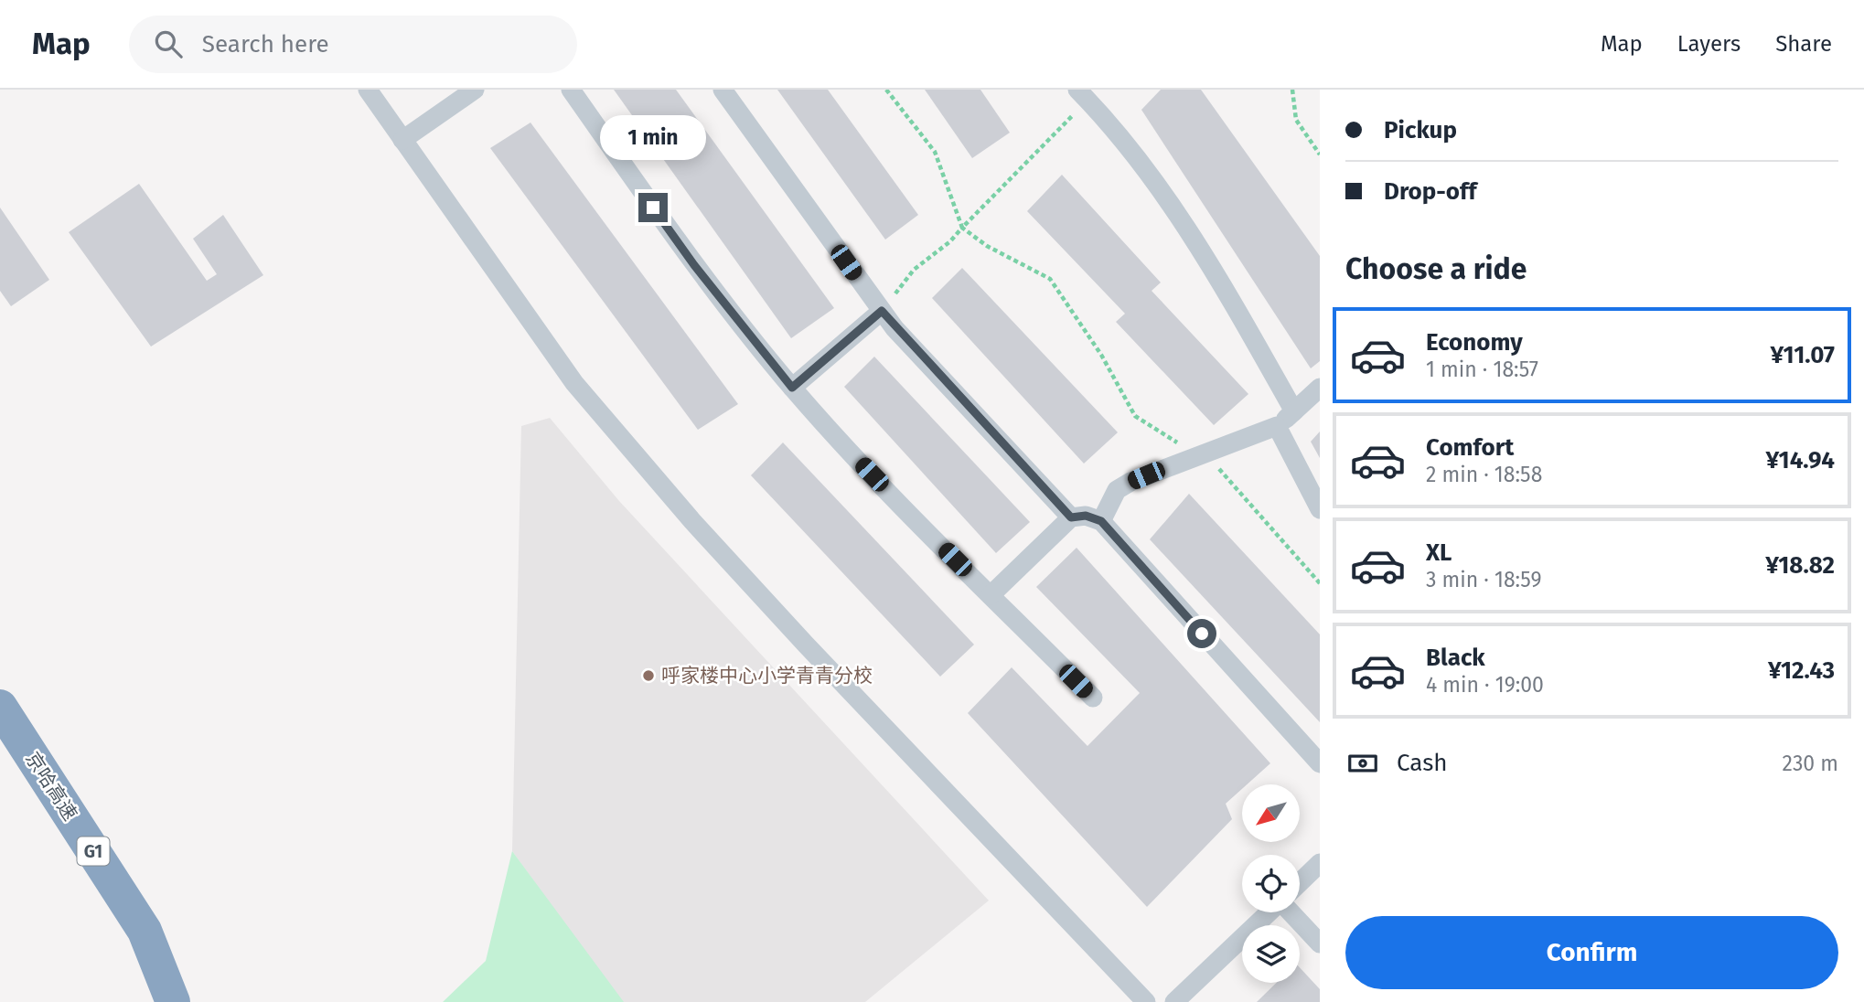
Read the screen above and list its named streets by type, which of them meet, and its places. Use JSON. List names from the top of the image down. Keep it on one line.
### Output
{"streets":{"highway":["京哈高速","G1"]},"places":["呼家楼中心小学青青分校"],"north":"bottom left","page":{"header":"Map","search":"Search here","nav":["Map","Layers","Share"],"banner":["Pickup","Drop-off"],"bubble":"1 min","heading":"Choose a ride","list":[{"name":"Economy","note":"1 min · 18:57","value":"¥11.07"},{"name":"Comfort","note":"2 min · 18:58","value":"¥14.94"},{"name":"XL","note":"3 min · 18:59","value":"¥18.82"},{"name":"Black","note":"4 min · 19:00","value":"¥12.43"}],"pay":["Cash","230 m"],"buttons":"Confirm"}}
